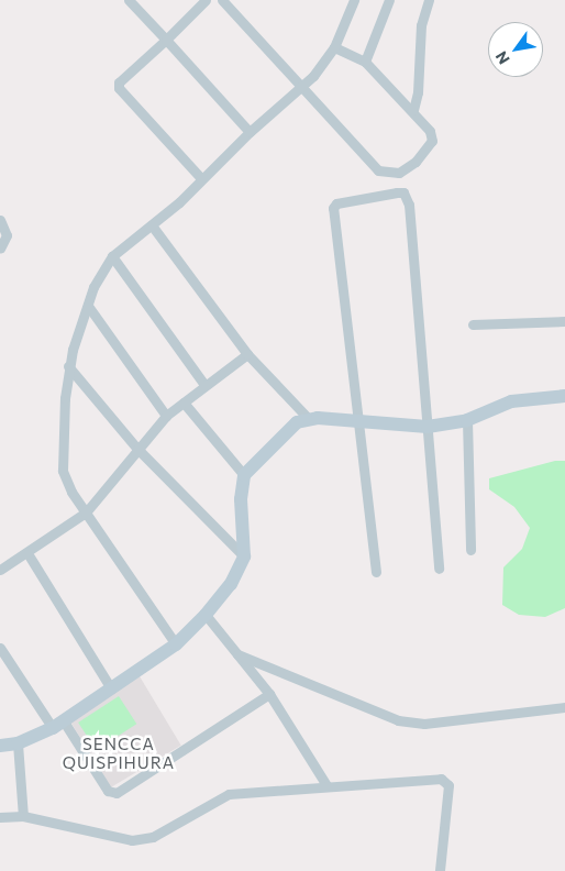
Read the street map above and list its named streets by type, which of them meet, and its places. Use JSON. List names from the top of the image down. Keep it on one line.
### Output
{"districts":["SENCCA QUISPIHURA"],"north":"bottom left"}
